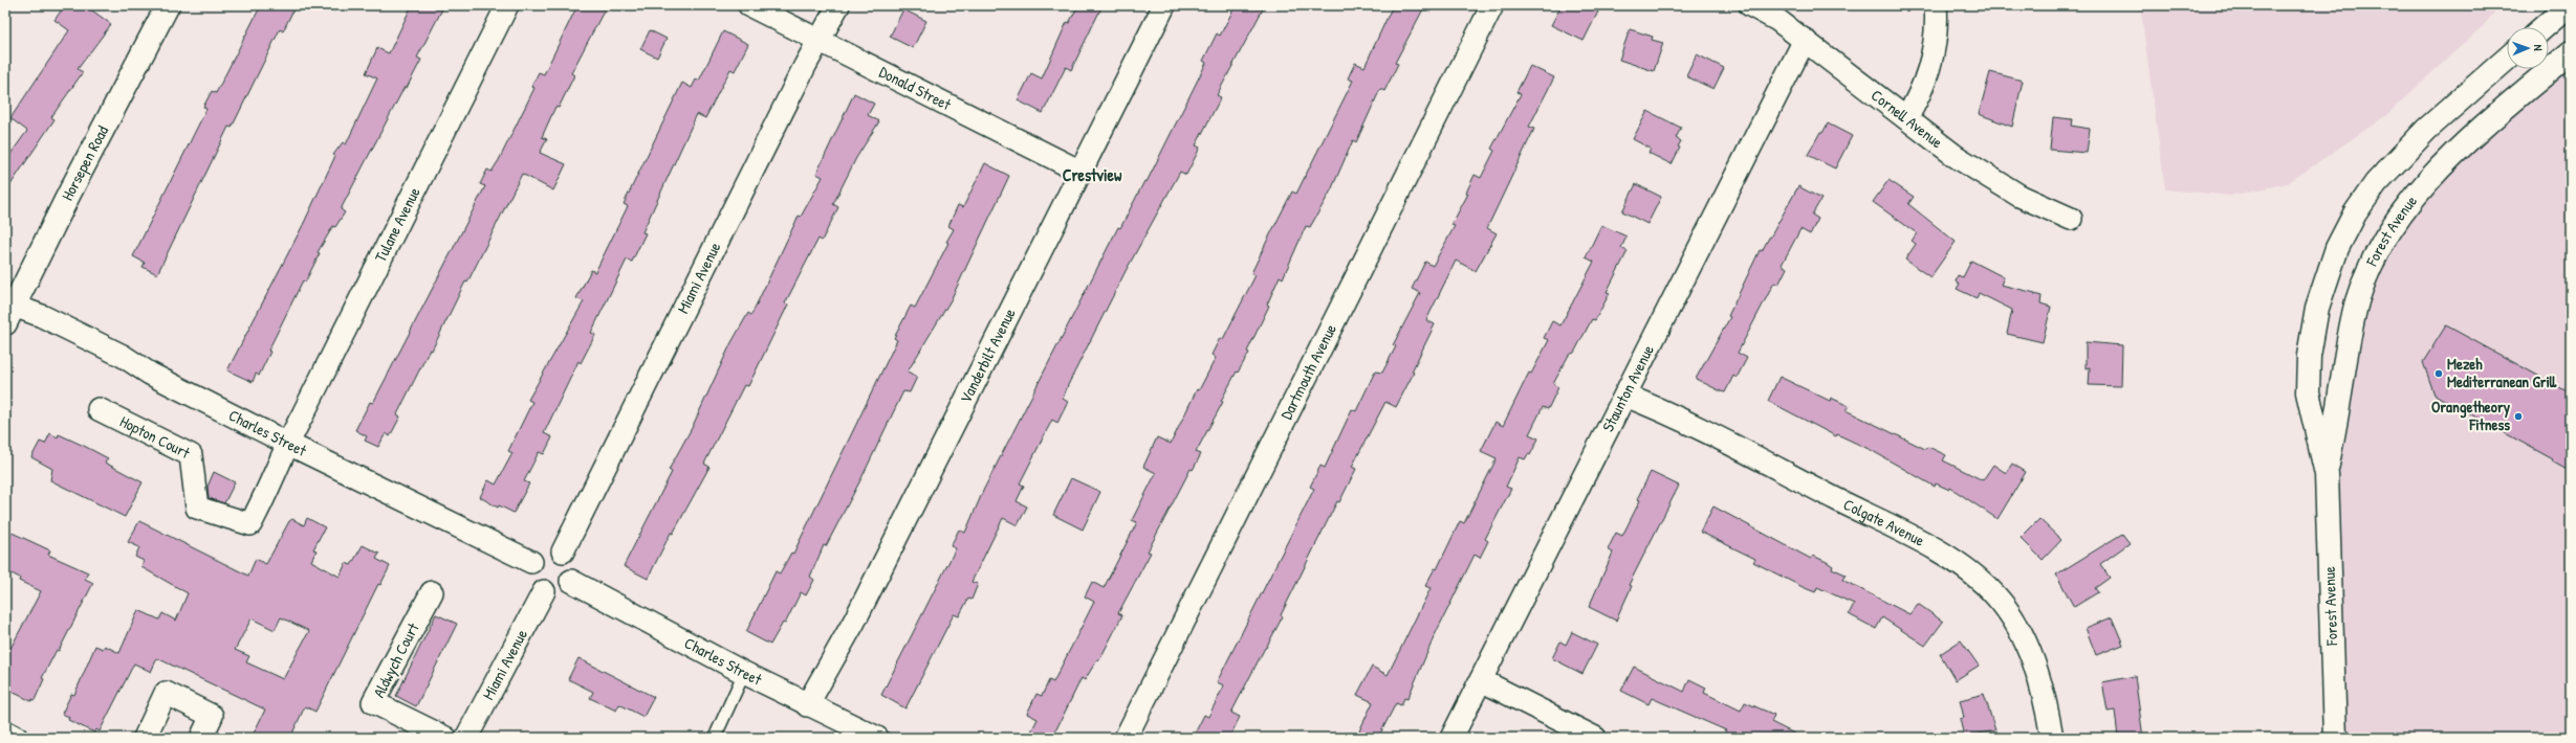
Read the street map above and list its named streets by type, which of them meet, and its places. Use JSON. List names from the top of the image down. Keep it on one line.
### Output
{"streets":{"main road":["Horsepen Road","Forest Avenue"],"street":["Donald Street","Cornell Avenue","Tulane Avenue","Miami Avenue","Vanderbilt Avenue","Dartmouth Avenue","Staunton Avenue","Charles Street","Hopton Court","Colgate Avenue","Aldwych Court"]},"crossings":[["Donald Street","Miami Avenue"],["Donald Street","Vanderbilt Avenue"],["Cornell Avenue","Staunton Avenue"],["Horsepen Road","Charles Street"],["Tulane Avenue","Charles Street"],["Tulane Avenue","Hopton Court"],["Miami Avenue","Charles Street"],["Vanderbilt Avenue","Charles Street"],["Staunton Avenue","Colgate Avenue"],["Charles Street","Hopton Court"]],"districts":["Crestview"],"places":["Mezeh Mediterranean Grill","Orangetheory Fitness"],"north":"right"}
